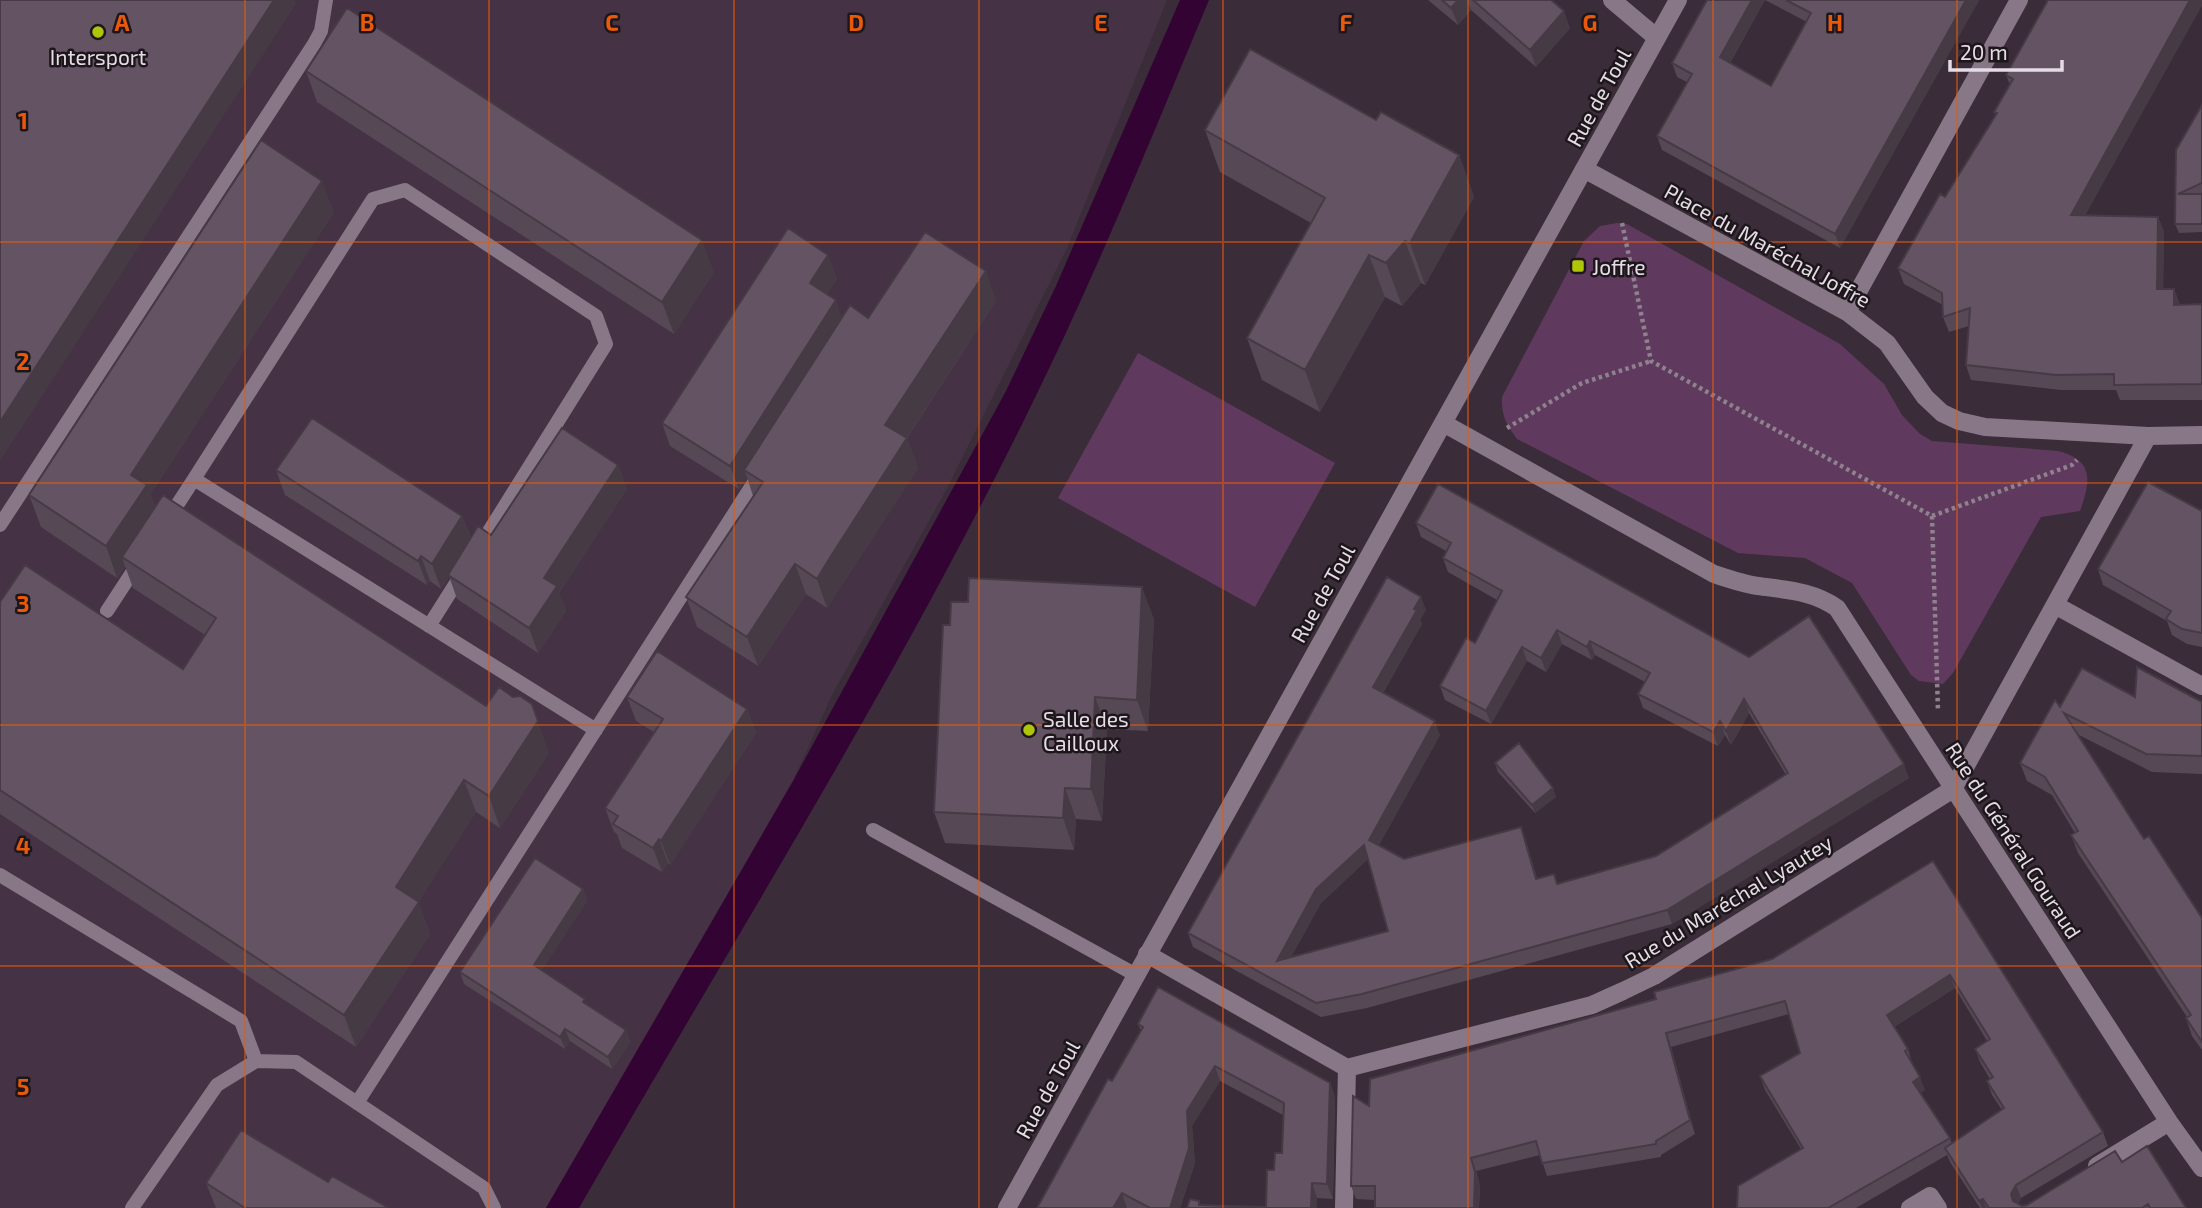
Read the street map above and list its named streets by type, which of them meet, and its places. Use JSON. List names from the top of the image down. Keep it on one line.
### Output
{"streets":{"street":["Rue de Toul","Place du Maréchal Joffre","Rue du Général Gouraud","Rue du Maréchal Lyautey"]},"crossings":[["Rue de Toul","Place du Maréchal Joffre"],["Place du Maréchal Joffre","Rue du Maréchal Lyautey"],["Rue du Général Gouraud","Rue du Maréchal Lyautey"]],"places":{"other":["Intersport","Salle des Cailloux"],"transit":["Joffre"]},"scale_bar":"20 m","grid":{"columns":["A","B","C","D","E","F","G","H"],"rows":["1","2","3","4","5"]}}
